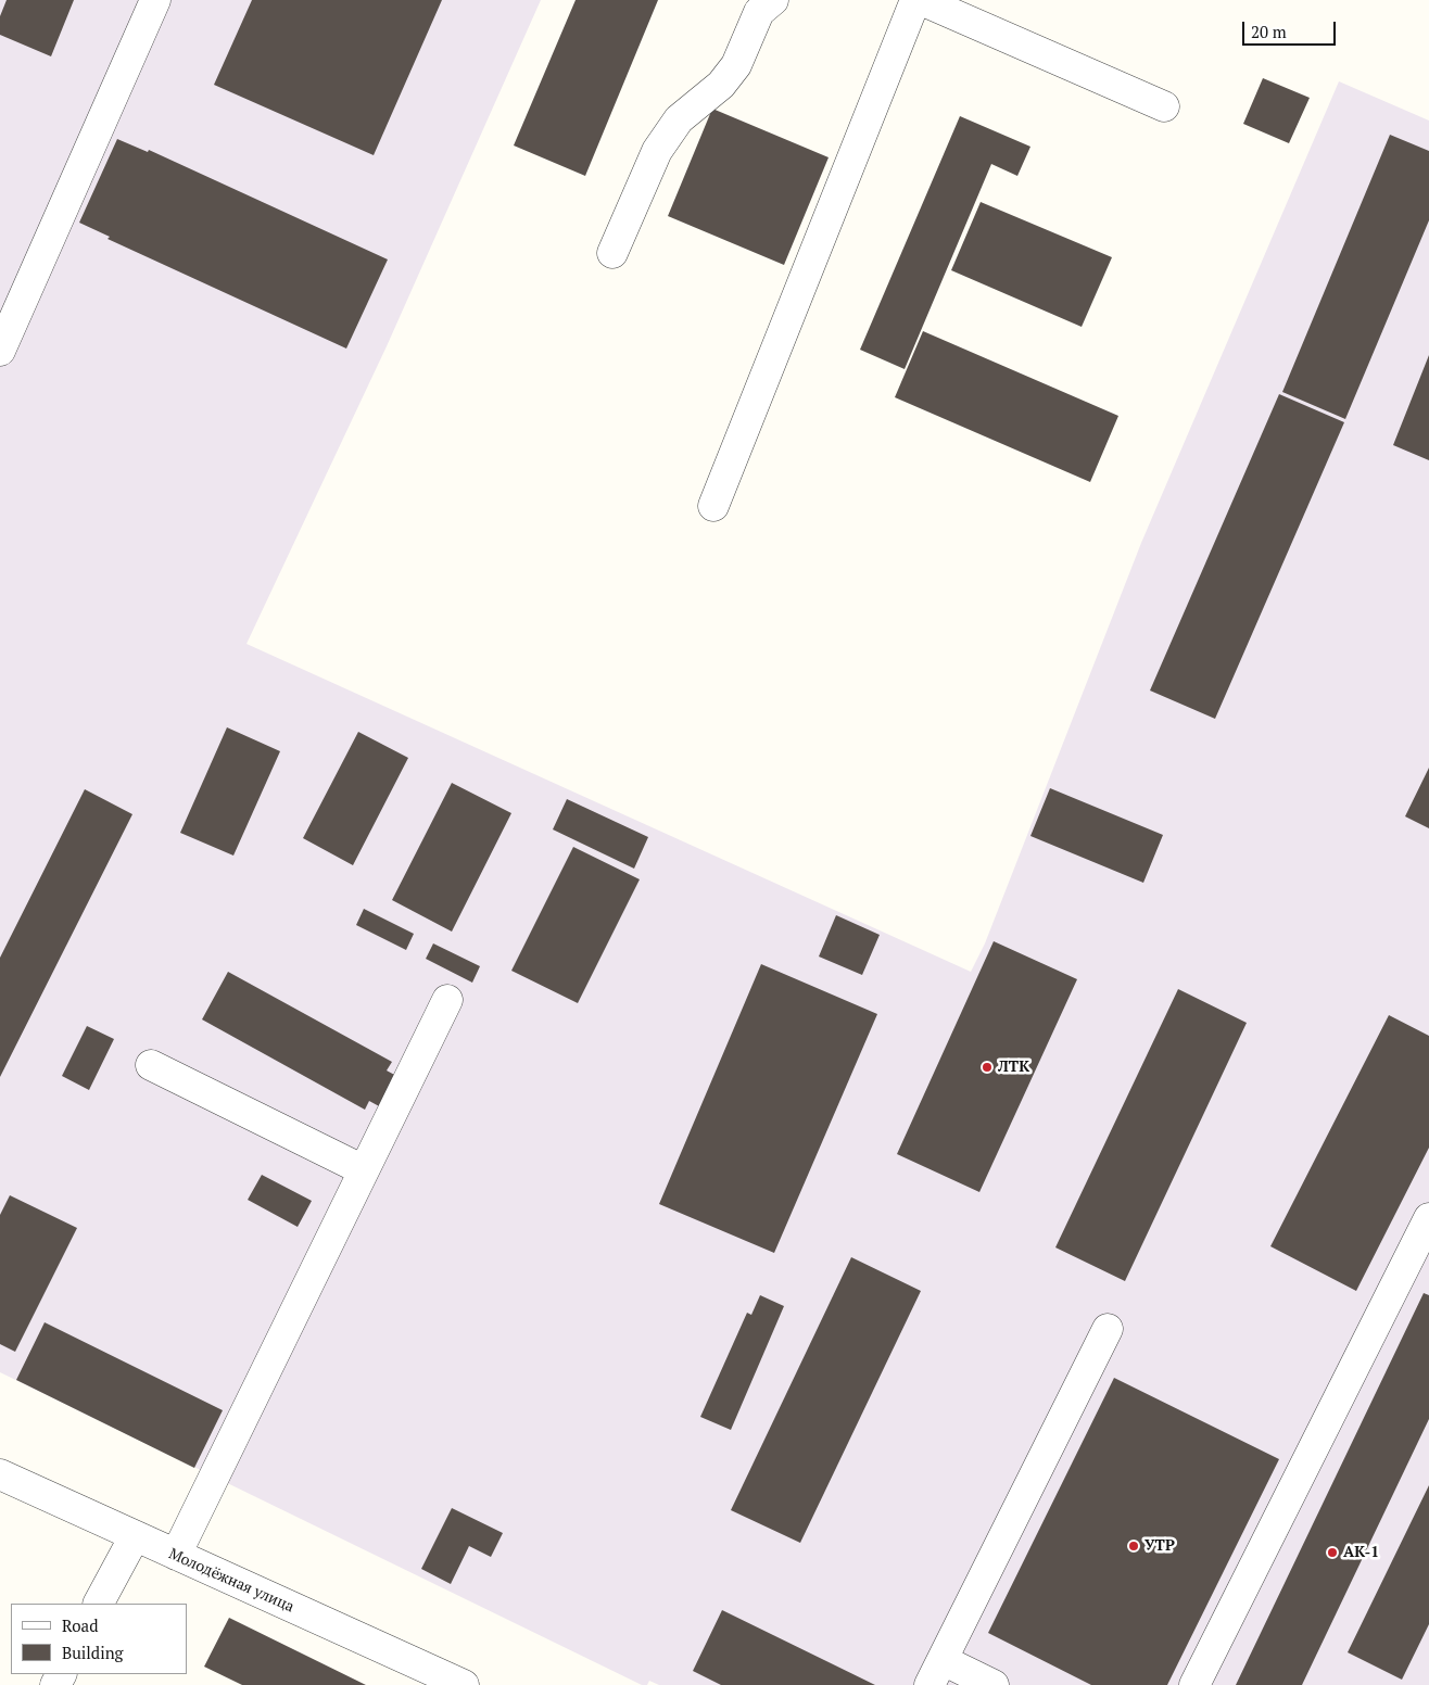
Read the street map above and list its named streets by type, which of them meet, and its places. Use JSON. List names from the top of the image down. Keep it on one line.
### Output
{"streets":{"street":["Молодёжная улица"]},"places":["ЛТК","УТР","АК-1"],"legend":["Road","Building"],"scale_bar":"20 m"}
